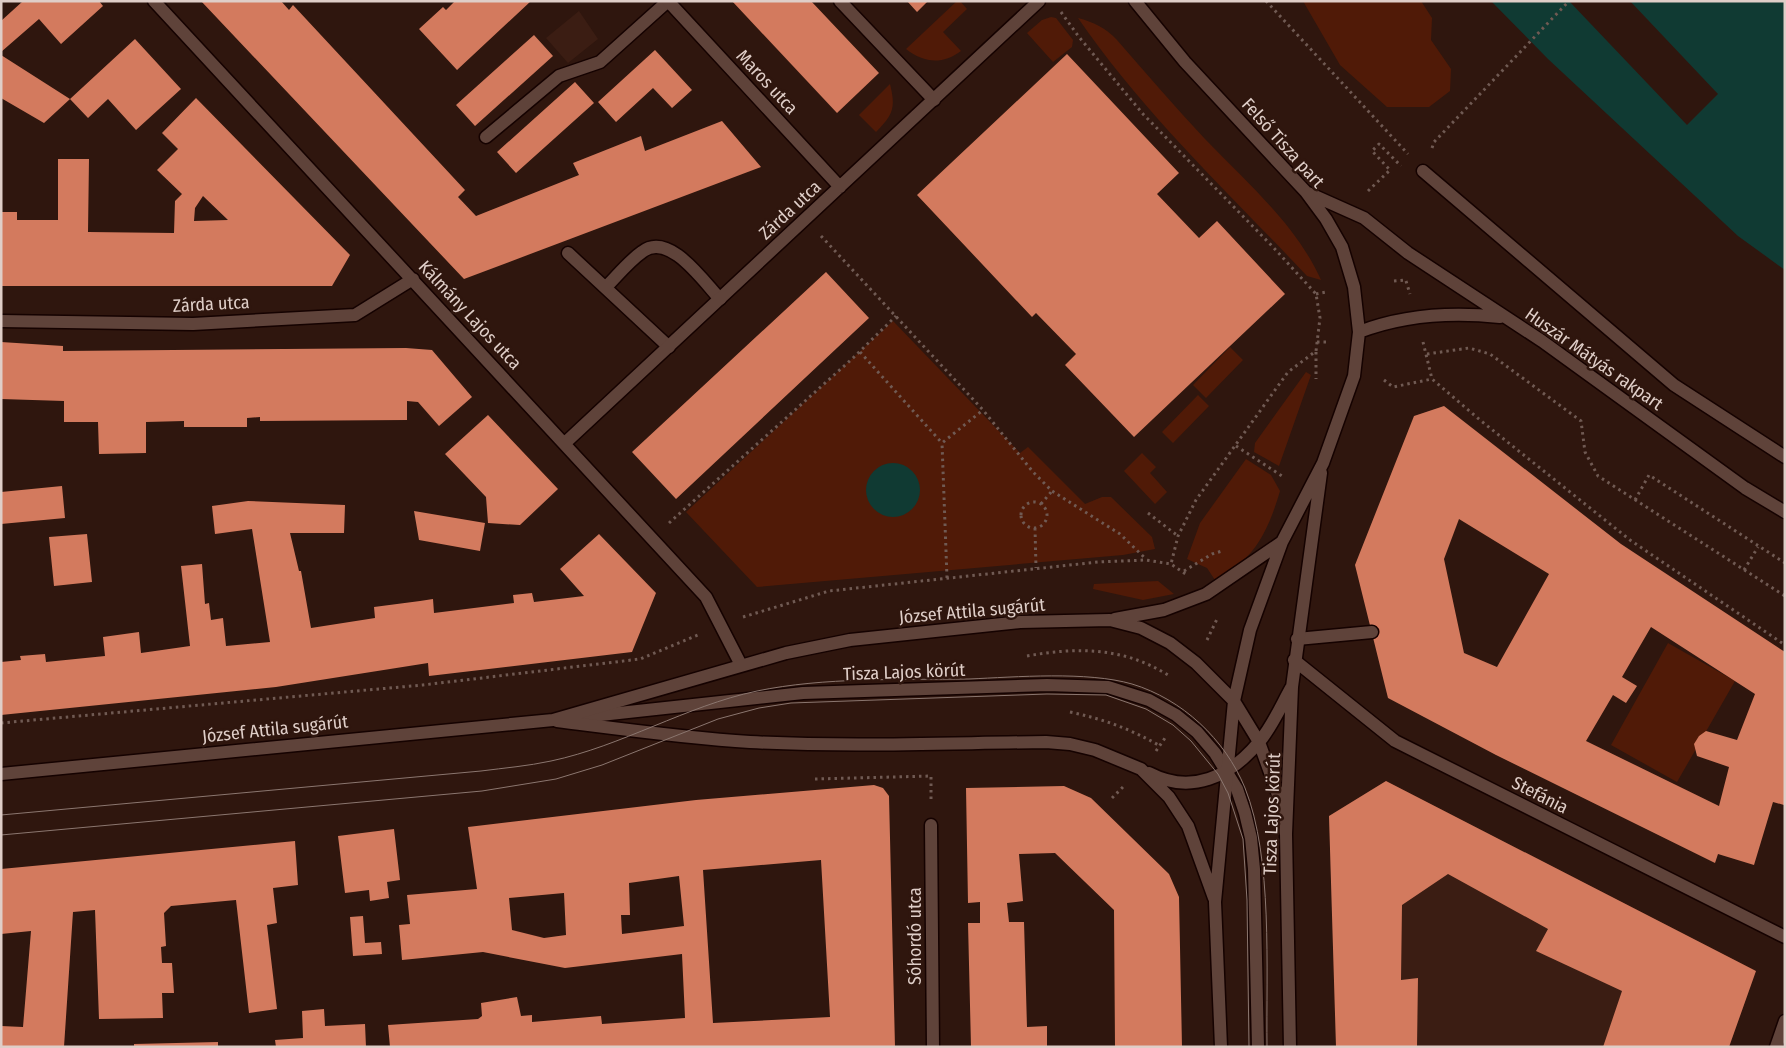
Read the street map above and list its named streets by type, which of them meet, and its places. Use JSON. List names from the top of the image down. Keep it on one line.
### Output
{"streets":{"street":["Maros utca","Felső Tisza part","Zárda utca","Kálmány Lajos utca","Huszár Mátyás rakpart","József Attila sugárút","Tisza Lajos körút","Stefánia","Sóhordó utca"]},"crossings":[["Maros utca","Zárda utca"],["Felső Tisza part","Huszár Mátyás rakpart"],["Felső Tisza part","Tisza Lajos körút"],["Zárda utca","Kálmány Lajos utca"],["Kálmány Lajos utca","József Attila sugárút"],["Huszár Mátyás rakpart","Tisza Lajos körút"],["József Attila sugárút","Tisza Lajos körút"],["Tisza Lajos körút","Stefánia"]]}
